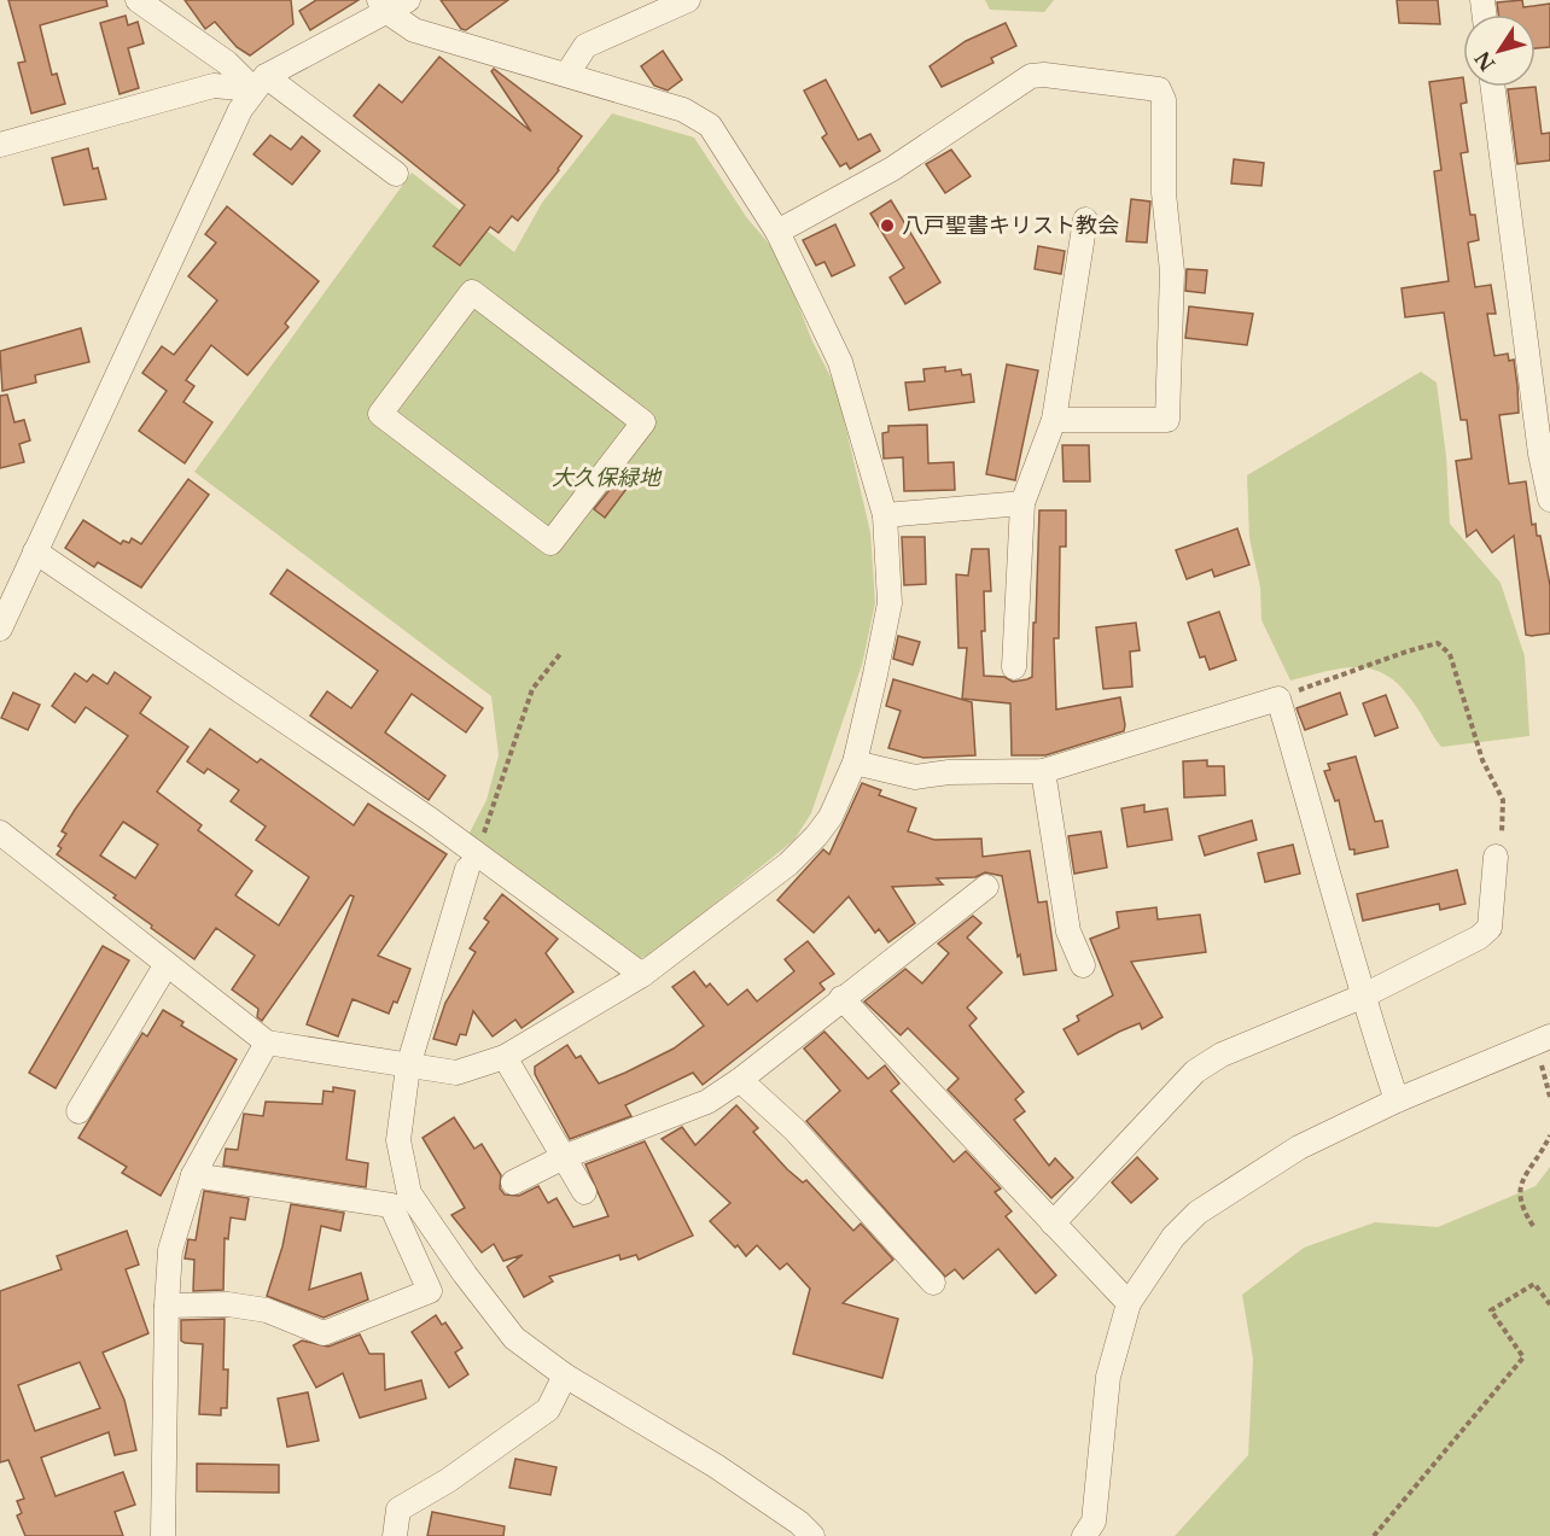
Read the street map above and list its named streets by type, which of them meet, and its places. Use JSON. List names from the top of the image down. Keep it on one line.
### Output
{"parks":["大久保緑地"],"places":["八戸聖書キリスト教会"],"north":"bottom left"}
